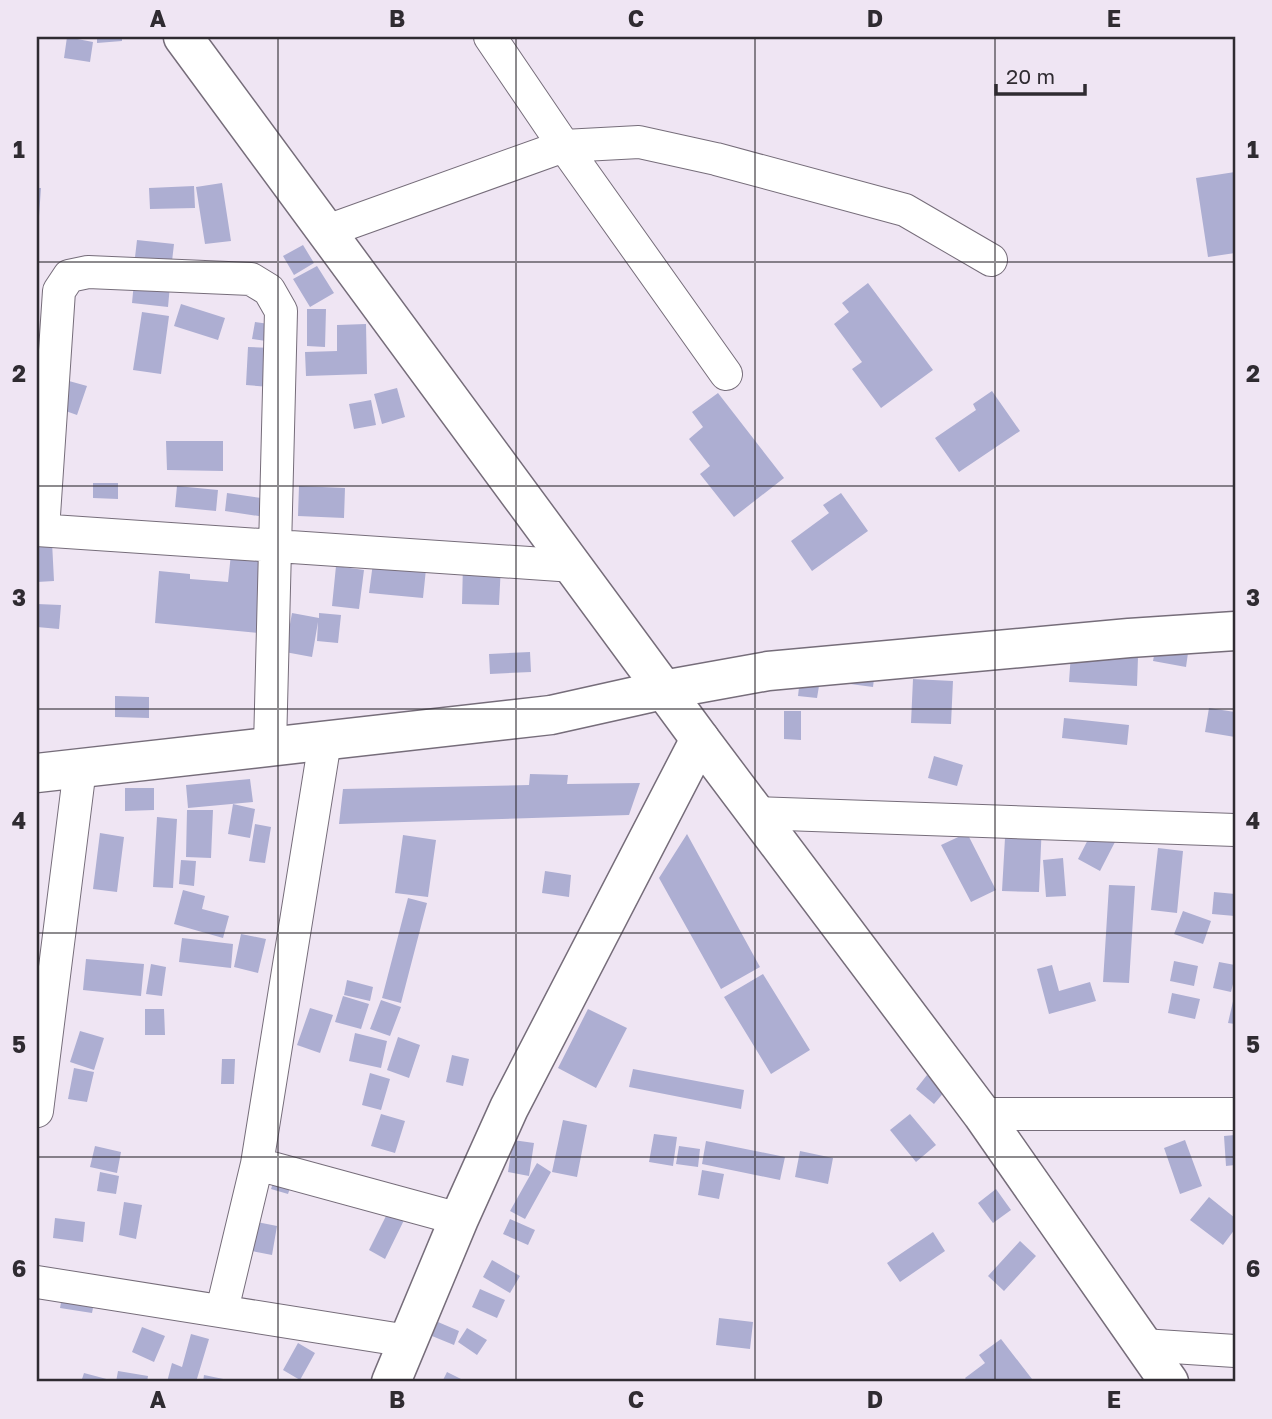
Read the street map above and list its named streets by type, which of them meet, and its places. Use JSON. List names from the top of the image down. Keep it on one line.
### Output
{"scale_bar":"20 m","grid":{"columns":["A","B","C","D","E"],"rows":["1","2","3","4","5","6"]}}
